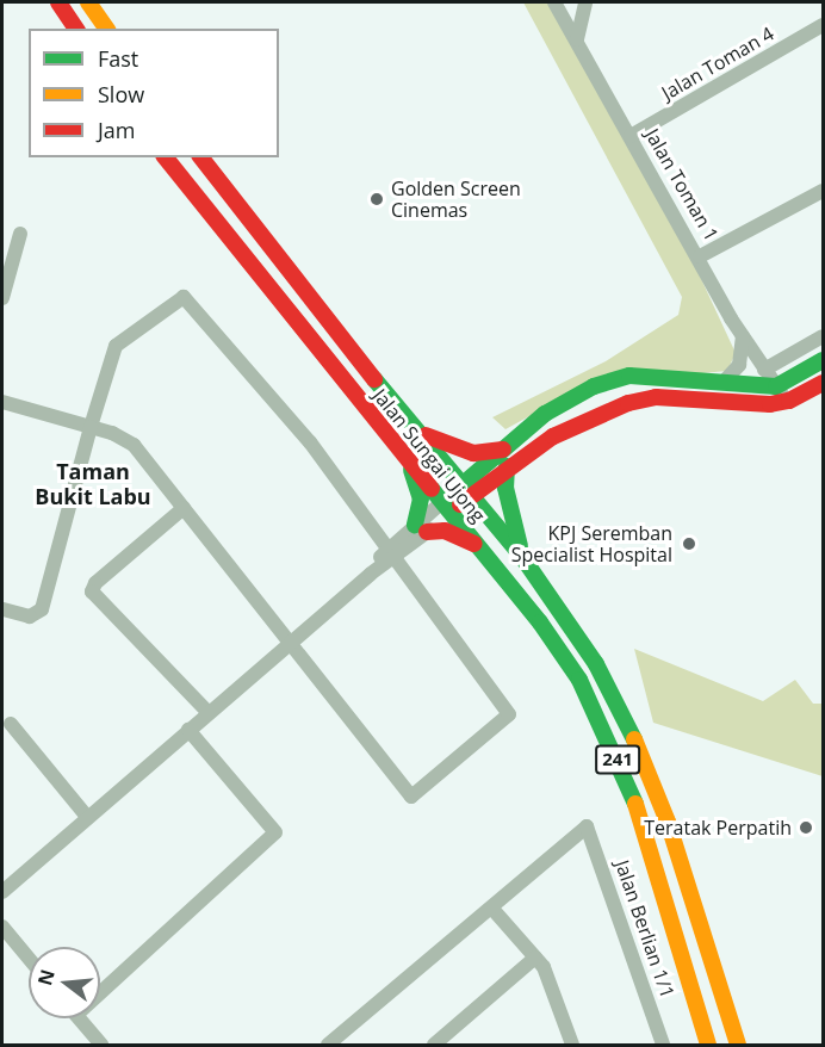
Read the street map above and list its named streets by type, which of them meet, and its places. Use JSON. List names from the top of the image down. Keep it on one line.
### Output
{"streets":{"main road":["Jalan Sungai Ujong","241"],"street":["Jalan Toman 4","Jalan Toman 1","Jalan Berlian 1/1"]},"crossings":[["Jalan Toman 4","Jalan Toman 1"]],"districts":["Taman Bukit Labu"],"places":["Golden Screen Cinemas","KPJ Seremban Specialist Hospital","Teratak Perpatih"],"legend":["Fast","Slow","Jam"],"north":"left"}
